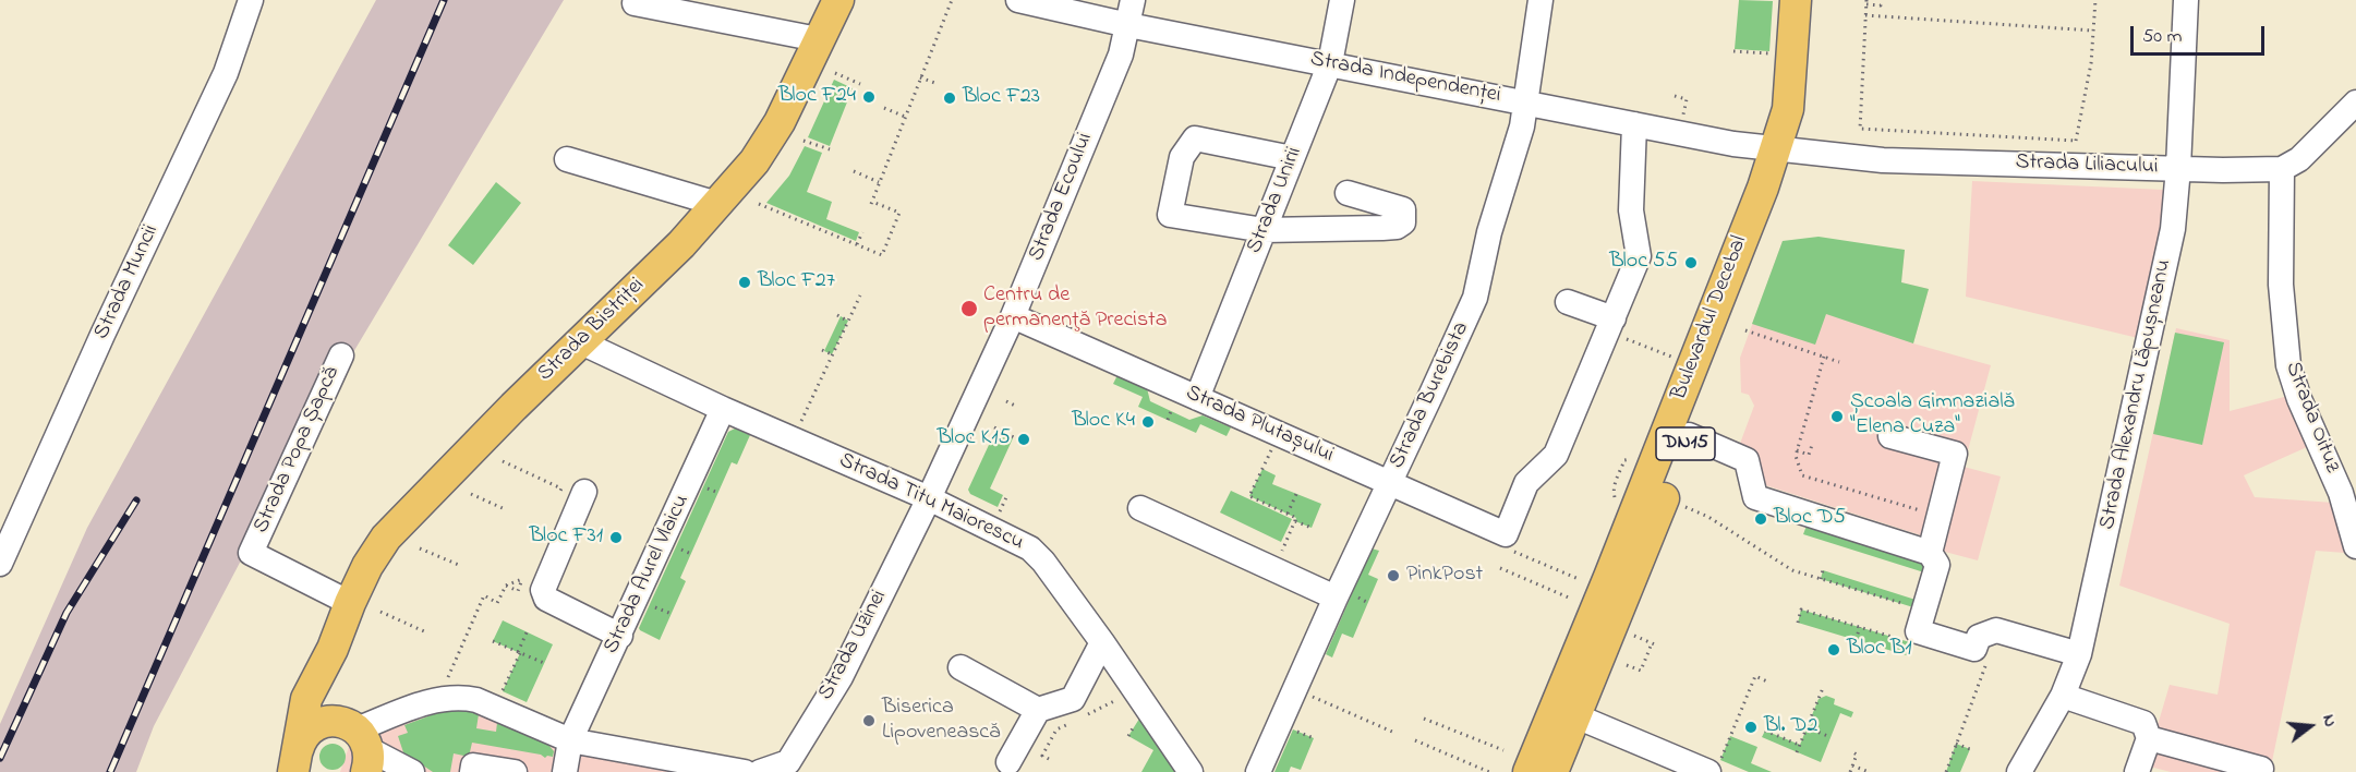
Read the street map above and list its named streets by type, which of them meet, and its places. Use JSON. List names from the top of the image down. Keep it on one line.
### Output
{"streets":{"main road":["Bulevardul Decebal","Strada Bistriței","DN15"],"street":["Strada Independenței","Strada Liliacului","Strada Ecoului","Strada Unirii","Strada Muncii","Strada Alexandru Lăpușneanu","Strada Burebista","Strada Oituz","Strada Plutașului","Strada Popa Șapcă","Strada Titu Maiorescu","Strada Aurel Vlaicu","Strada Uzinei"]},"crossings":[["Strada Independenței","Strada Liliacului"],["Strada Independenței","Strada Ecoului"],["Strada Independenței","Strada Unirii"],["Strada Independenței","Bulevardul Decebal"],["Strada Independenței","Strada Burebista"],["Strada Liliacului","Bulevardul Decebal"],["Strada Liliacului","Strada Alexandru Lăpușneanu"],["Strada Liliacului","Strada Oituz"],["Strada Ecoului","Strada Plutașului"],["Strada Ecoului","Strada Titu Maiorescu"],["Strada Ecoului","Strada Uzinei"],["Strada Unirii","Strada Plutașului"],["Strada Bistriței","Strada Popa Șapcă"],["Strada Bistriței","Strada Titu Maiorescu"],["Strada Burebista","Strada Plutașului"],["Strada Titu Maiorescu","Strada Aurel Vlaicu"],["Strada Titu Maiorescu","Strada Uzinei"]],"places":["Bloc F24","Bloc F23","Bloc 55","Bloc F27","Centru de permanenţă Precista","Școala Gimnazială \"Elena Cuza\"","Bloc K4","Bloc K15","Bloc D5","Bloc F31","PinkPost","Bloc B1","Biserica Lipovenească","Bl. D2"],"scale_bar":"50 m","north":"right"}
